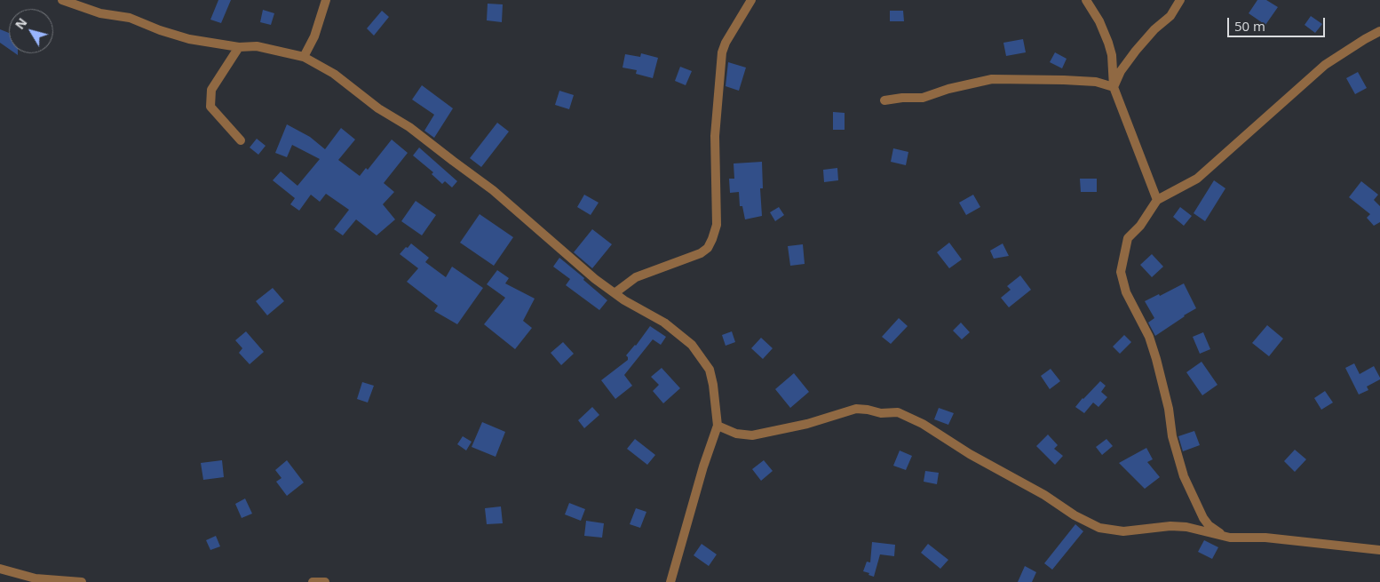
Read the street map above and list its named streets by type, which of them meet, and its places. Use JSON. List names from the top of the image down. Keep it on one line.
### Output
{"scale_bar":"50 m","north":"top left"}
